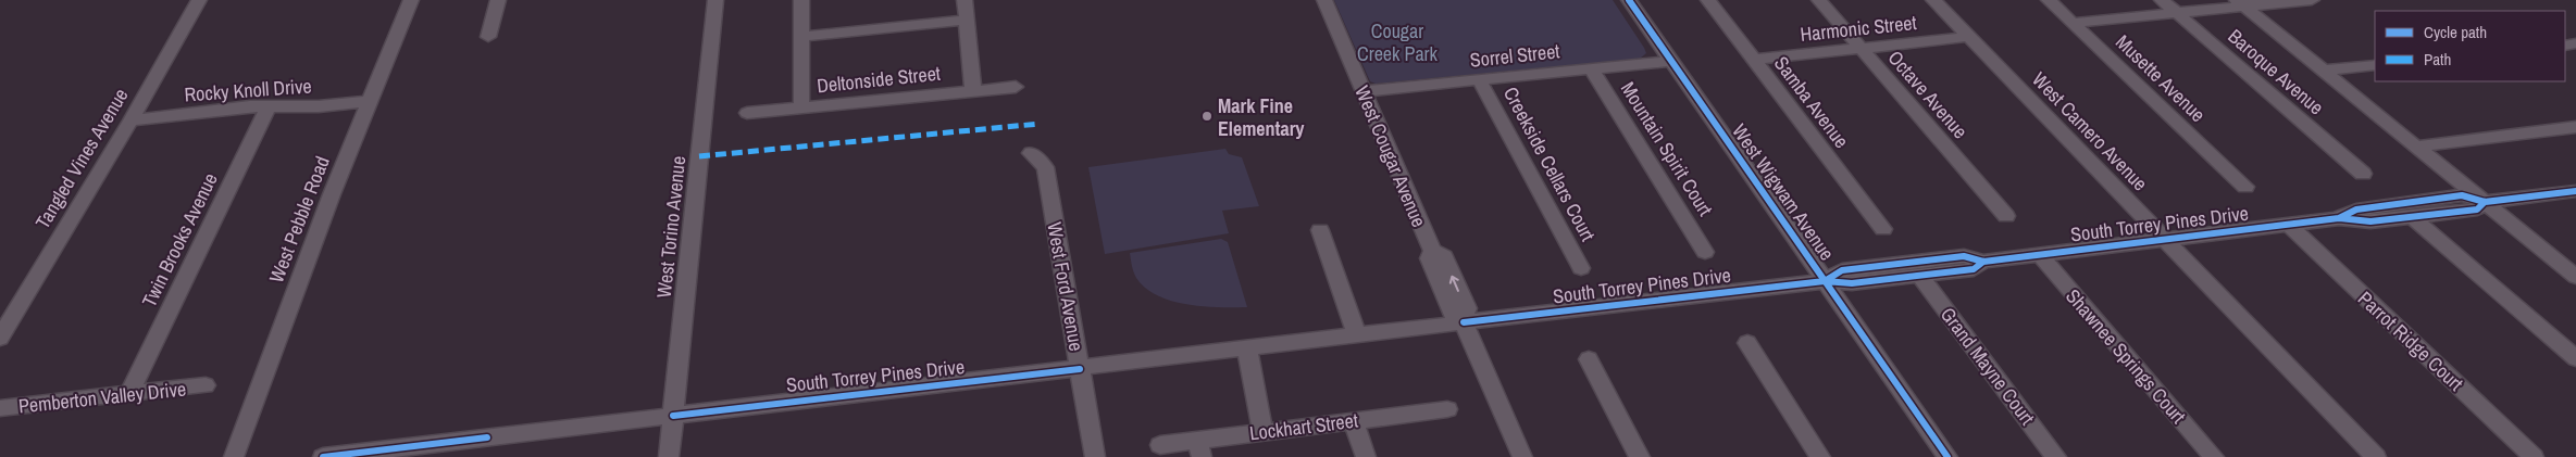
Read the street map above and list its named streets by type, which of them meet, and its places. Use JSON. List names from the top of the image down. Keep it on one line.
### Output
{"streets":{"street":["Harmonic Street","Sorrel Street","Baroque Avenue","Musette Avenue","Deltonside Street","Rocky Knoll Drive","Octave Avenue","Samba Avenue","West Camero Avenue","Mountain Spirit Court","West Cougar Avenue","Tangled Vines Avenue","Creekside Cellars Court","West Wigwam Avenue","West Pebble Road","South Torrey Pines Drive","West Torino Avenue","Twin Brooks Avenue","West Ford Avenue","Parrot Ridge Court","Shawnee Springs Court","Grand Mayne Court","Pemberton Valley Drive","Lockhart Street"]},"crossings":[["Harmonic Street","Octave Avenue"],["Harmonic Street","Samba Avenue"],["Harmonic Street","West Camero Avenue"],["Sorrel Street","Mountain Spirit Court"],["Sorrel Street","West Cougar Avenue"],["Sorrel Street","Creekside Cellars Court"],["Sorrel Street","West Wigwam Avenue"],["Rocky Knoll Drive","Tangled Vines Avenue"],["Rocky Knoll Drive","West Pebble Road"],["Rocky Knoll Drive","Twin Brooks Avenue"],["West Camero Avenue","South Torrey Pines Drive"],["West Cougar Avenue","South Torrey Pines Drive"],["West Wigwam Avenue","South Torrey Pines Drive"],["South Torrey Pines Drive","West Torino Avenue"],["South Torrey Pines Drive","West Ford Avenue"],["South Torrey Pines Drive","Parrot Ridge Court"],["South Torrey Pines Drive","Shawnee Springs Court"],["South Torrey Pines Drive","Grand Mayne Court"],["Twin Brooks Avenue","Pemberton Valley Drive"]],"parks":["Cougar Creek Park"],"places":["Mark Fine Elementary"],"legend":["Cycle path","Path"]}
